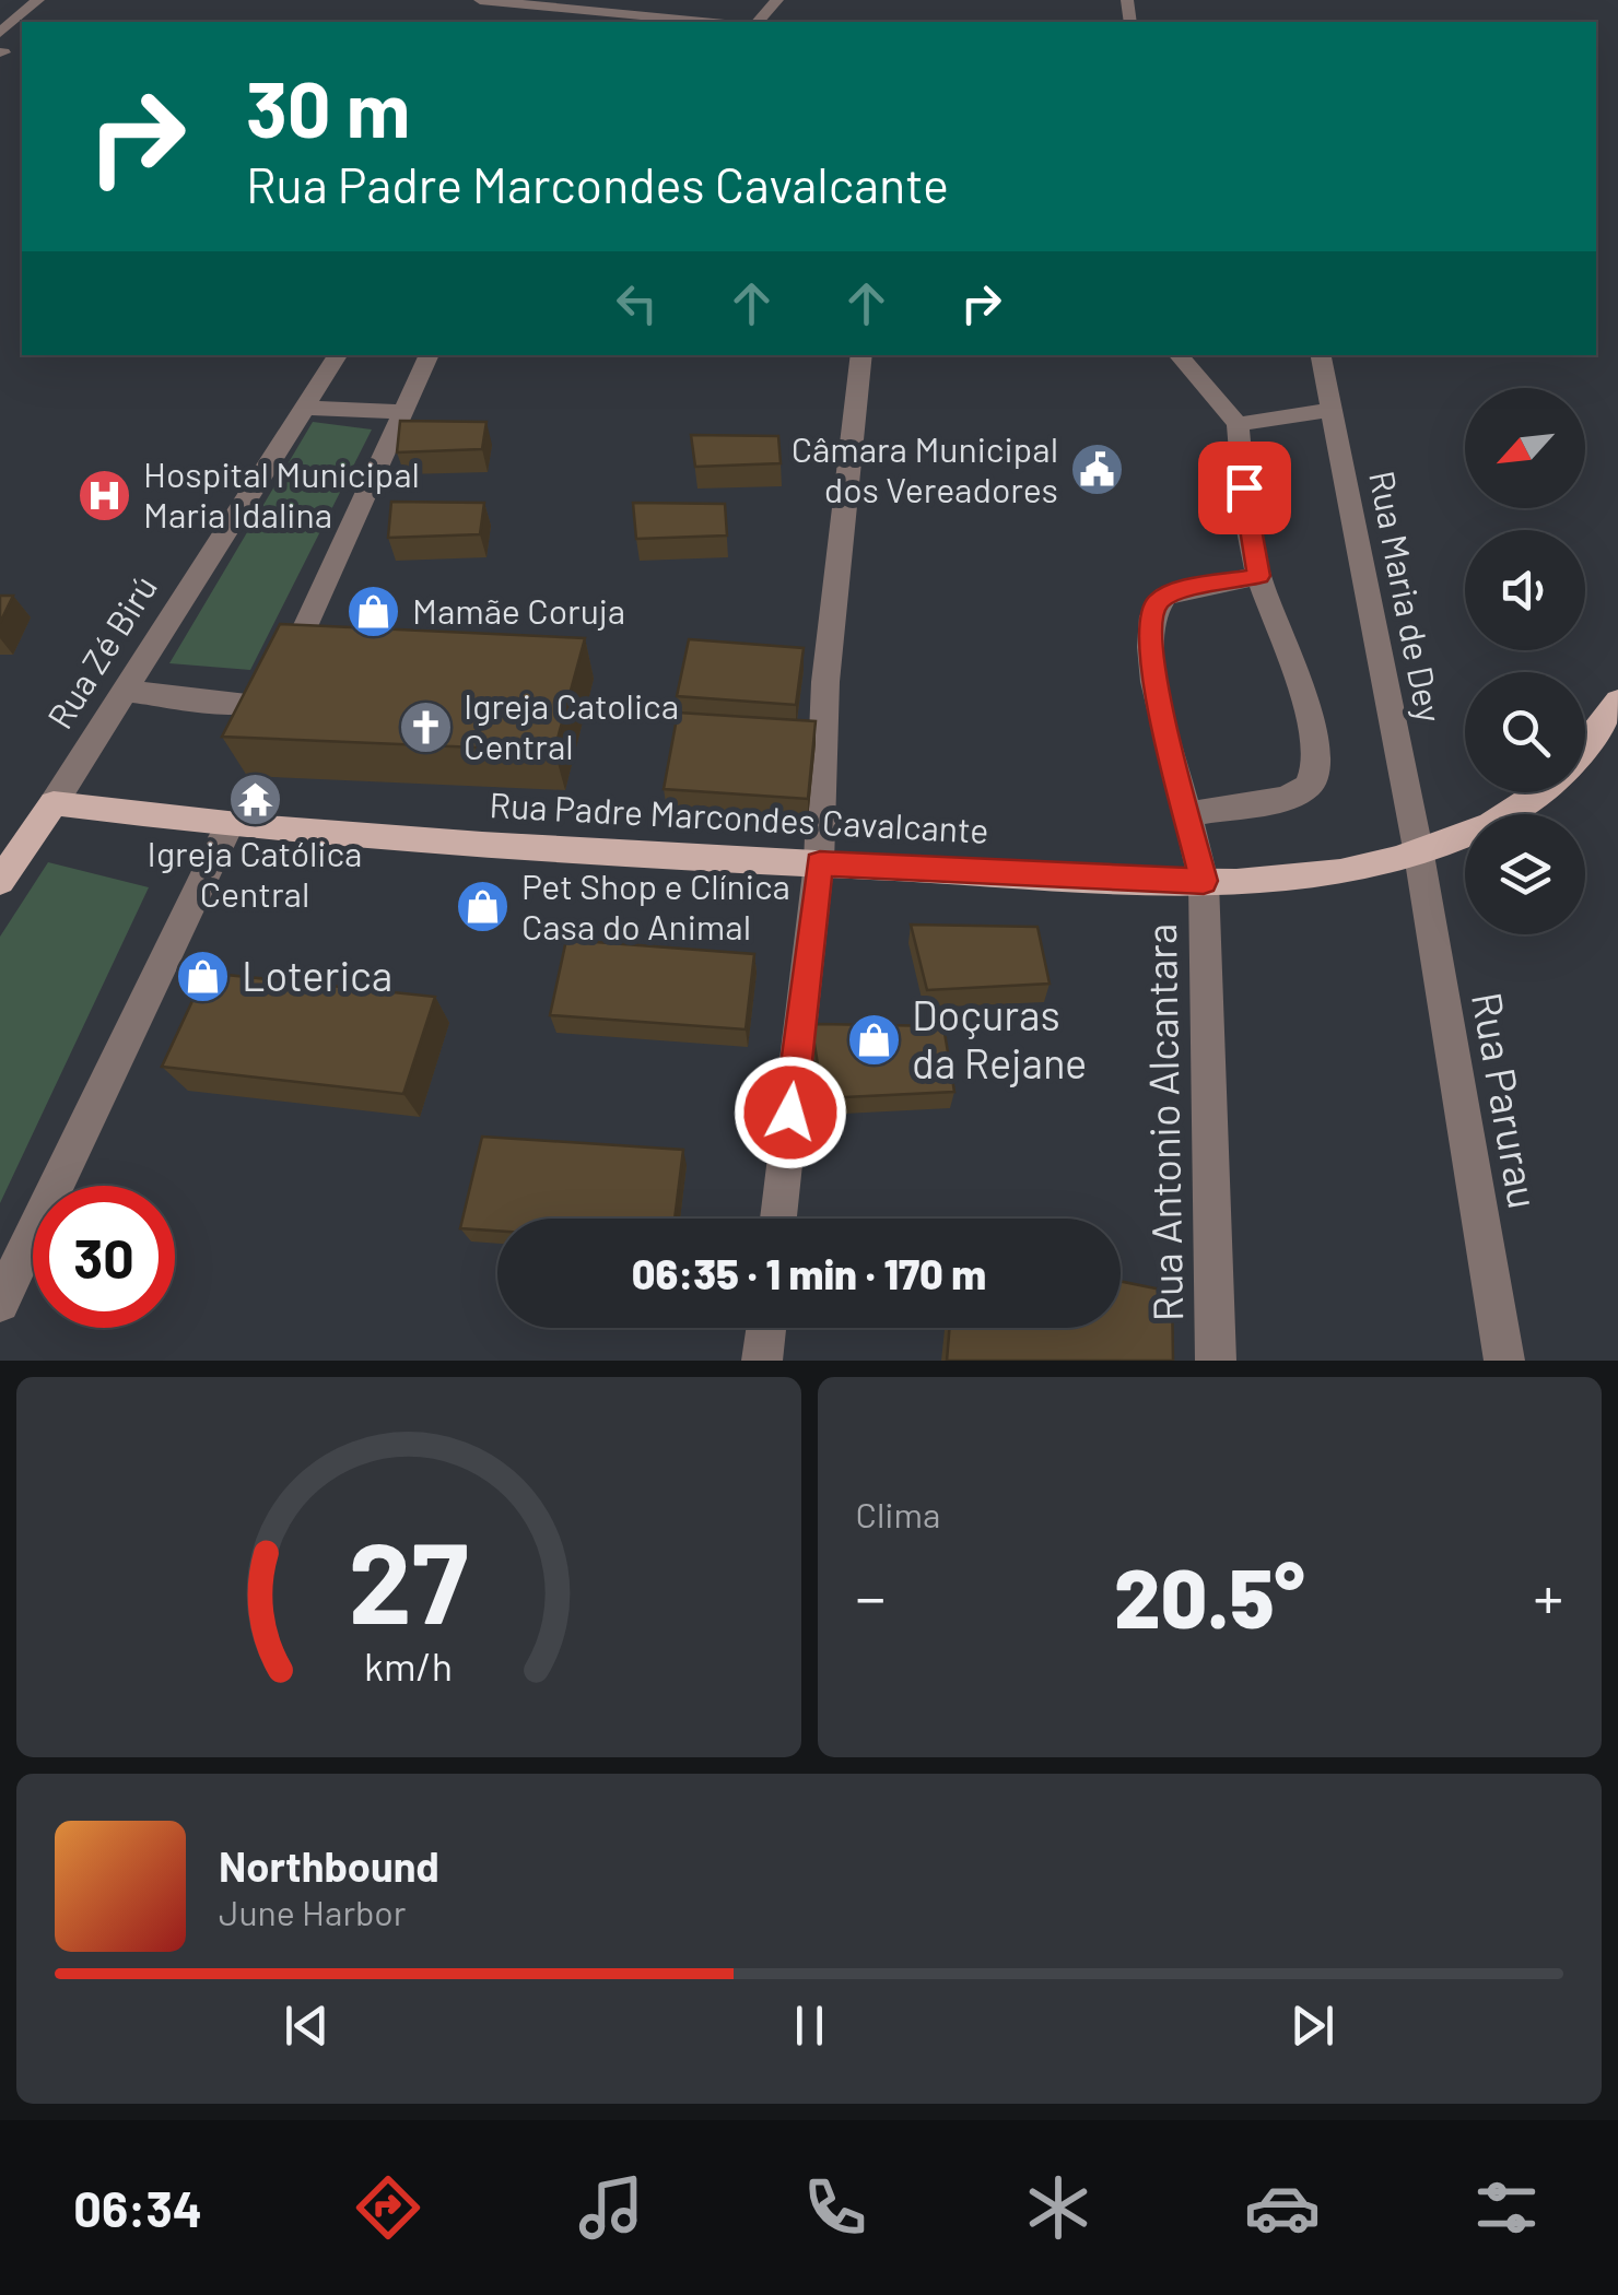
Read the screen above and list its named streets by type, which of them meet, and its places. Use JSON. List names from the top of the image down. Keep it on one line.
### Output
{"streets":{"main road":["Rua Zé Birú","Rua Padre Marcondes Cavalcante"],"street":["Rua Maria de Dey","Rua Parurau","Rua Antonio Alcantara"]},"crossings":[["Rua Maria de Dey","Rua Padre Marcondes Cavalcante"],["Rua Maria de Dey","Rua Parurau"],["Rua Zé Birú","Rua Padre Marcondes Cavalcante"],["Rua Padre Marcondes Cavalcante","Rua Parurau"],["Rua Padre Marcondes Cavalcante","Rua Antonio Alcantara"]],"places":{"public building":["Câmara Municipal dos Vereadores"],"hospital":["Hospital Municipal Maria Idalina"],"shop":["Mamãe Coruja","Pet Shop e Clínica Casa do Animal","Loterica","Doçuras da Rejane"],"church":["Igreja Catolica Central"],"temple":["Igreja Católica Central"]},"north":"bottom left","page":{"turn":["30 m","Rua Padre Marcondes Cavalcante"],"limit":"30","trip":"06:35 · 1 min · 170 m","tile":"Clima","heat":["−","20.5°","+"],"song":["Northbound","June Harbor"],"tabs":"06:34","gauge":["27","km/h"]}}
